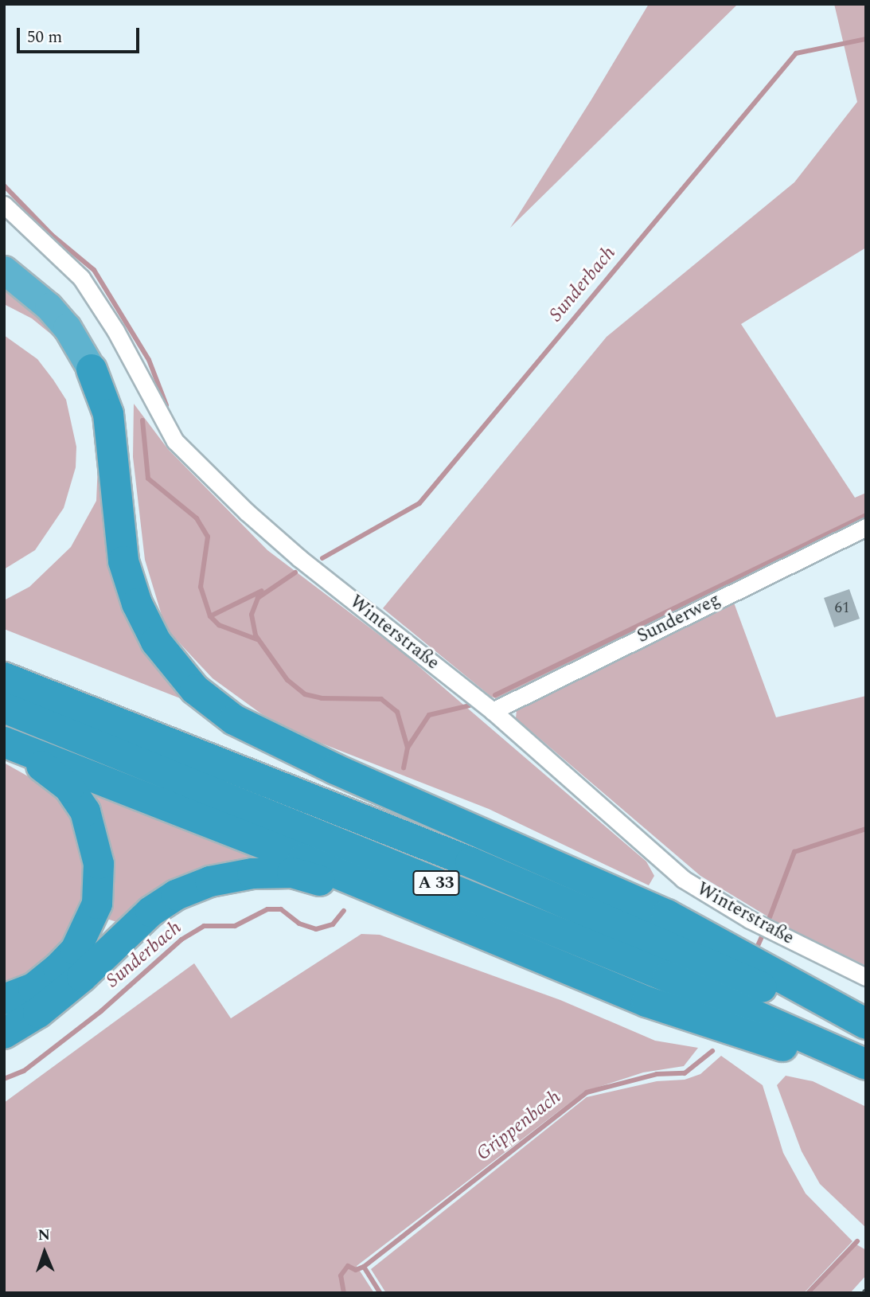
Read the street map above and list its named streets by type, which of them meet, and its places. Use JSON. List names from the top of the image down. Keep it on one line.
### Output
{"streets":{"highway":["A 33"],"street":["Sunderweg","Winterstraße"]},"crossings":[["Sunderweg","Winterstraße"]],"water":["Sunderbach","Grippenbach"],"house_numbers":["61"],"scale_bar":"50 m","north":"top"}
